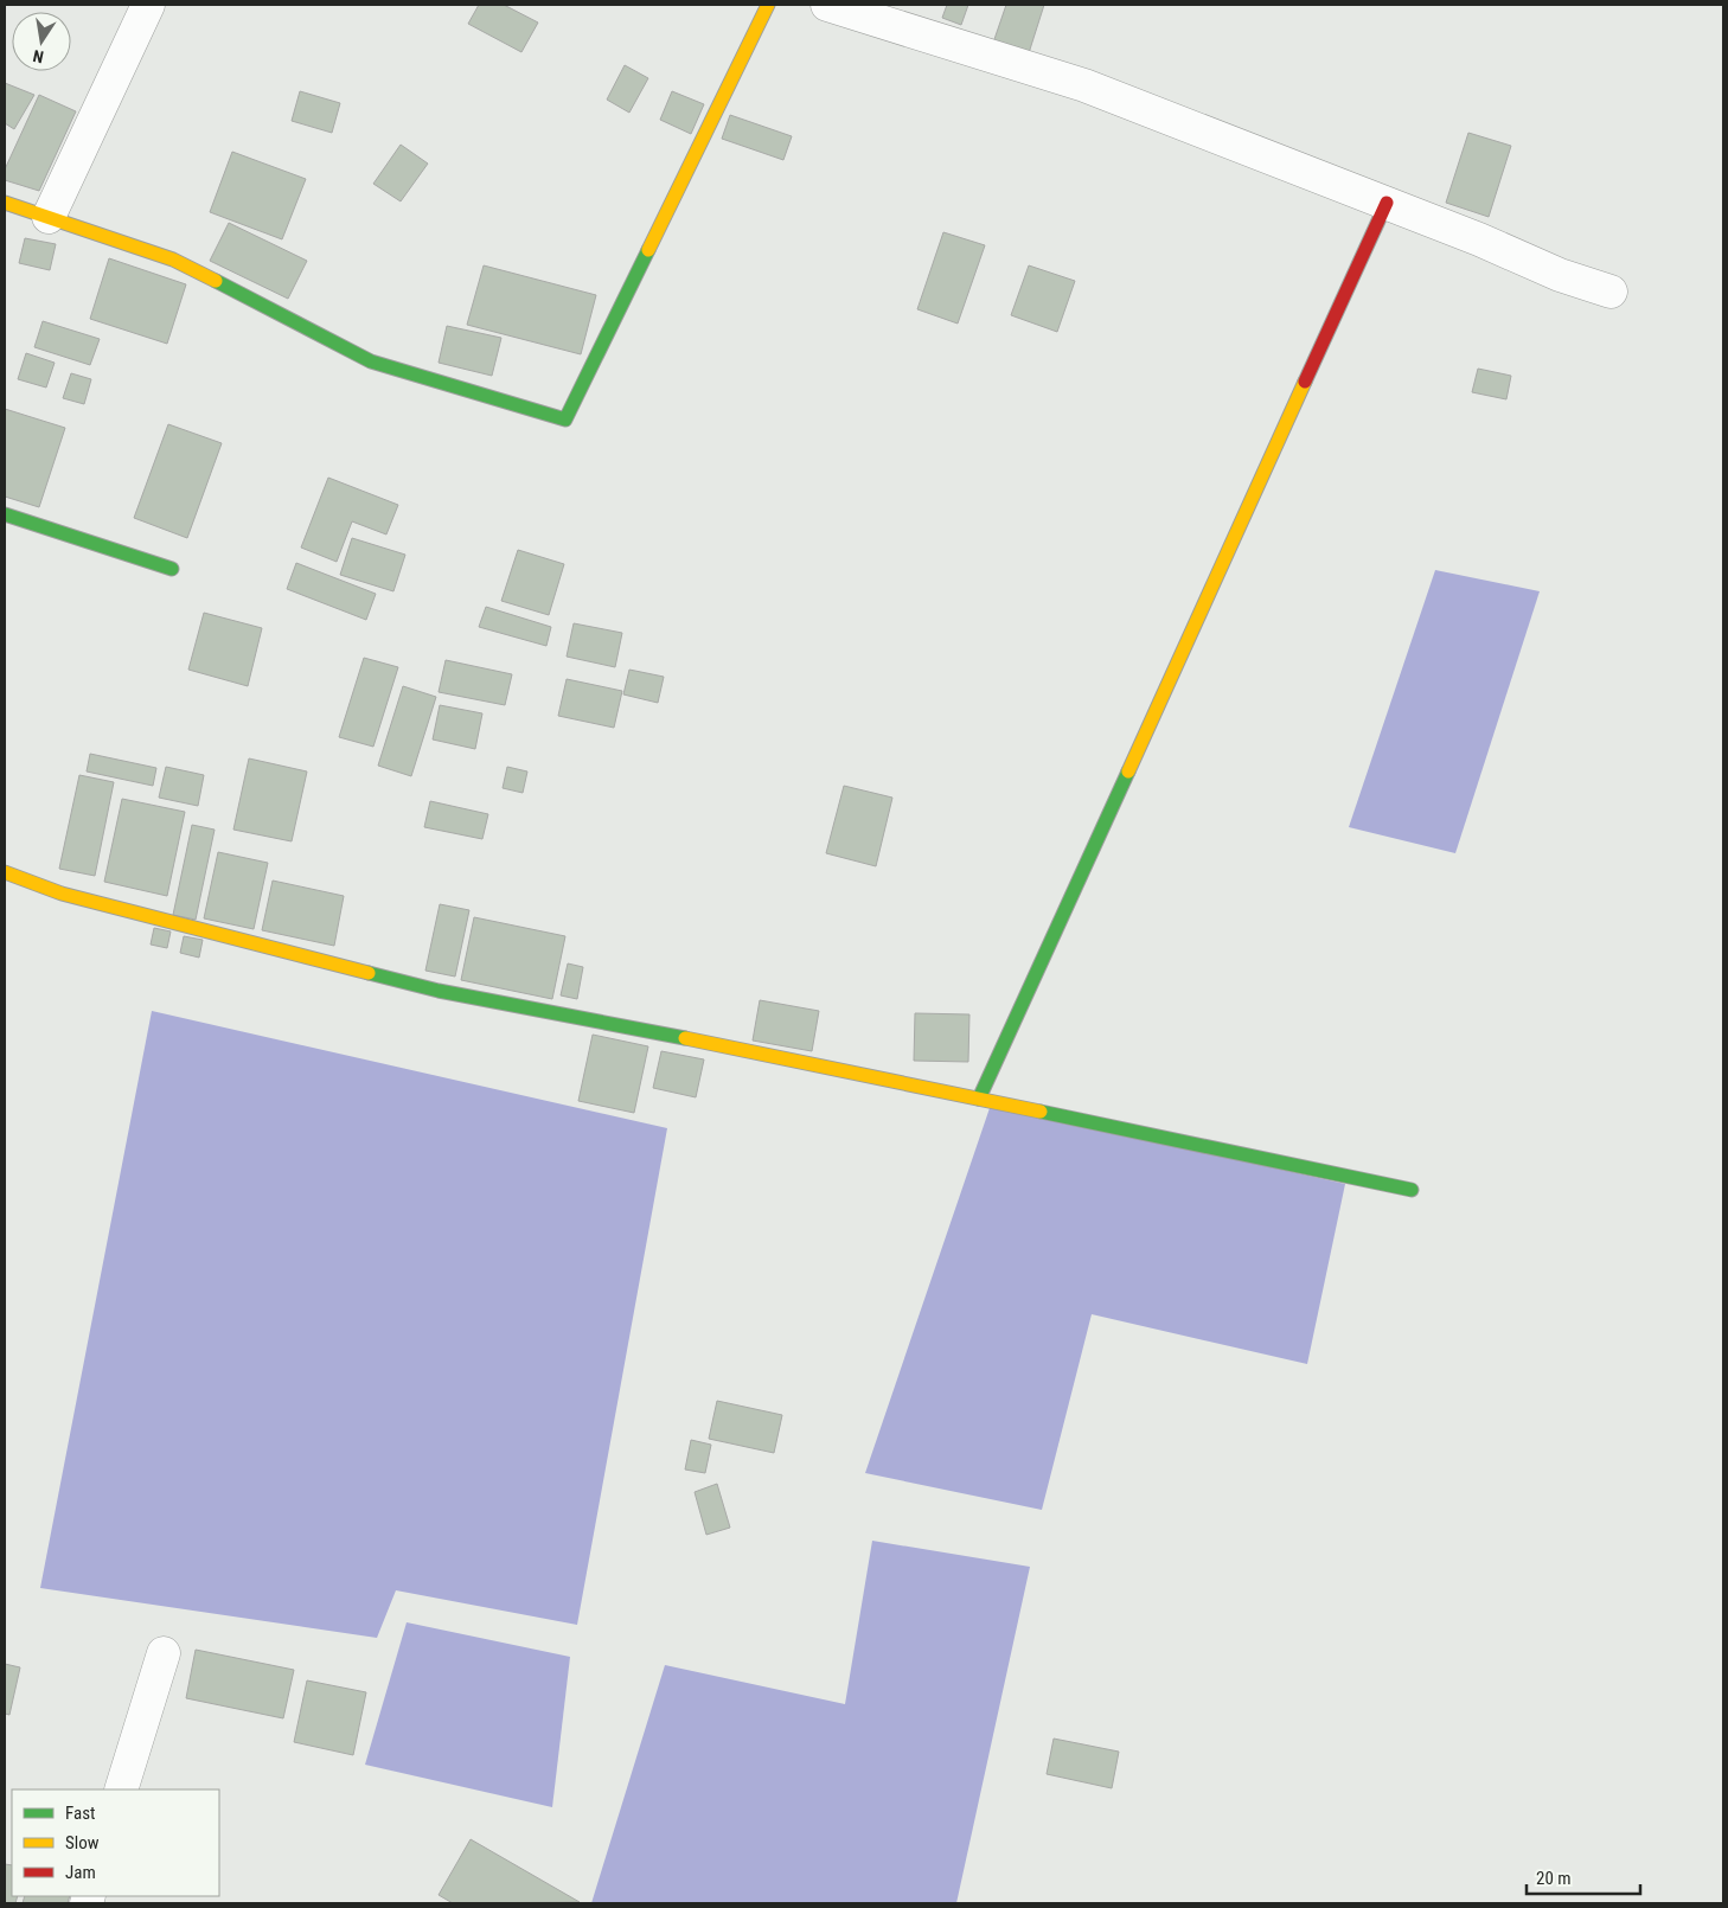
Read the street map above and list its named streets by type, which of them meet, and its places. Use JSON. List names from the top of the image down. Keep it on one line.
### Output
{"legend":["Fast","Slow","Jam"],"scale_bar":"20 m","north":"bottom"}
